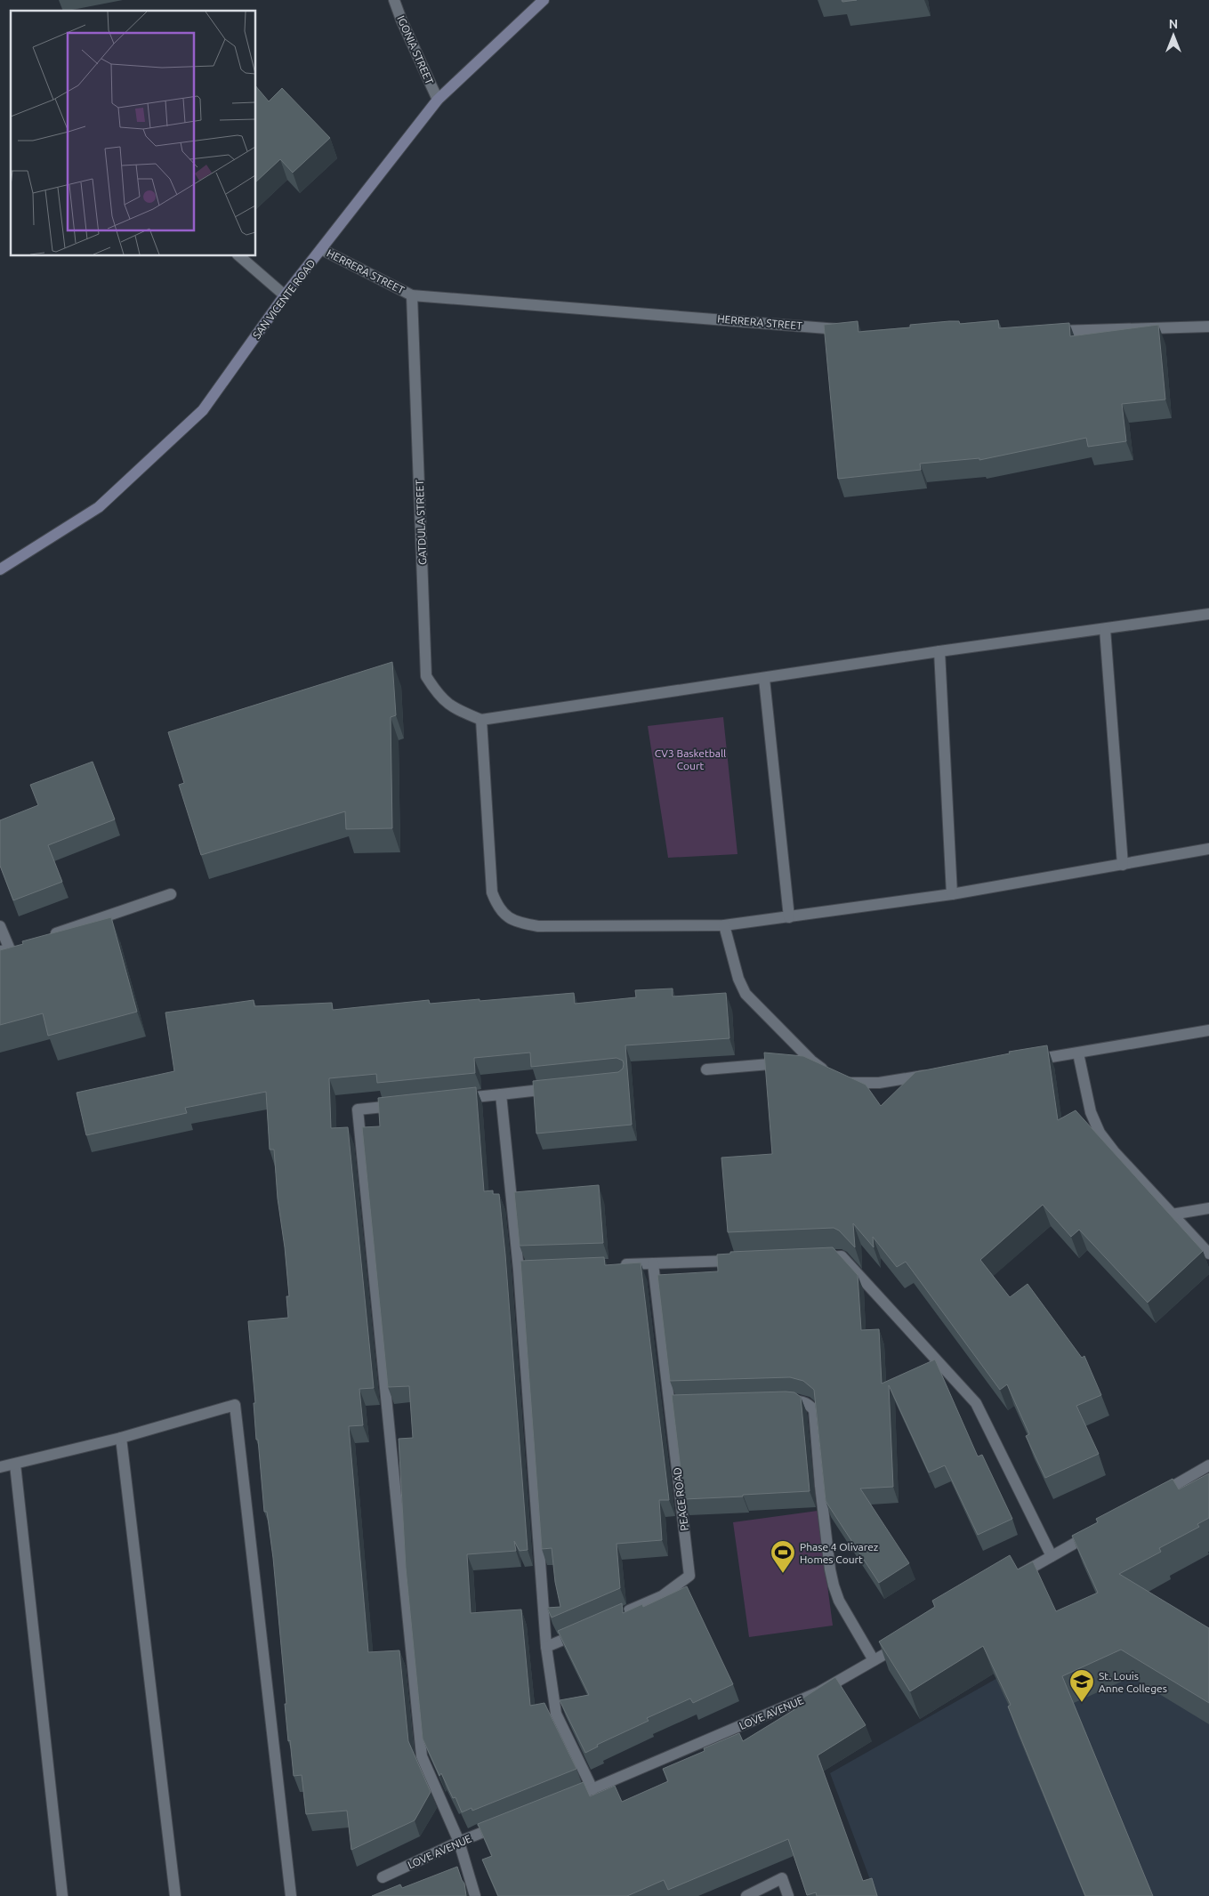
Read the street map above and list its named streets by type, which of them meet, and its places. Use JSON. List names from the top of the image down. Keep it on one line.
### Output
{"streets":{"main road":["SAN VICENTE ROAD"],"street":["IGONIA STREET","HERRERA STREET","GATDULA STREET","PEACE ROAD","LOVE AVENUE"]},"crossings":[["IGONIA STREET","SAN VICENTE ROAD"],["HERRERA STREET","SAN VICENTE ROAD"],["HERRERA STREET","GATDULA STREET"]],"parks":["CV3 Basketball Court"],"places":{"sports":["Phase 4 Olivarez Homes Court"],"school or university":["St. Louis Anne Colleges"]},"north":"top"}
